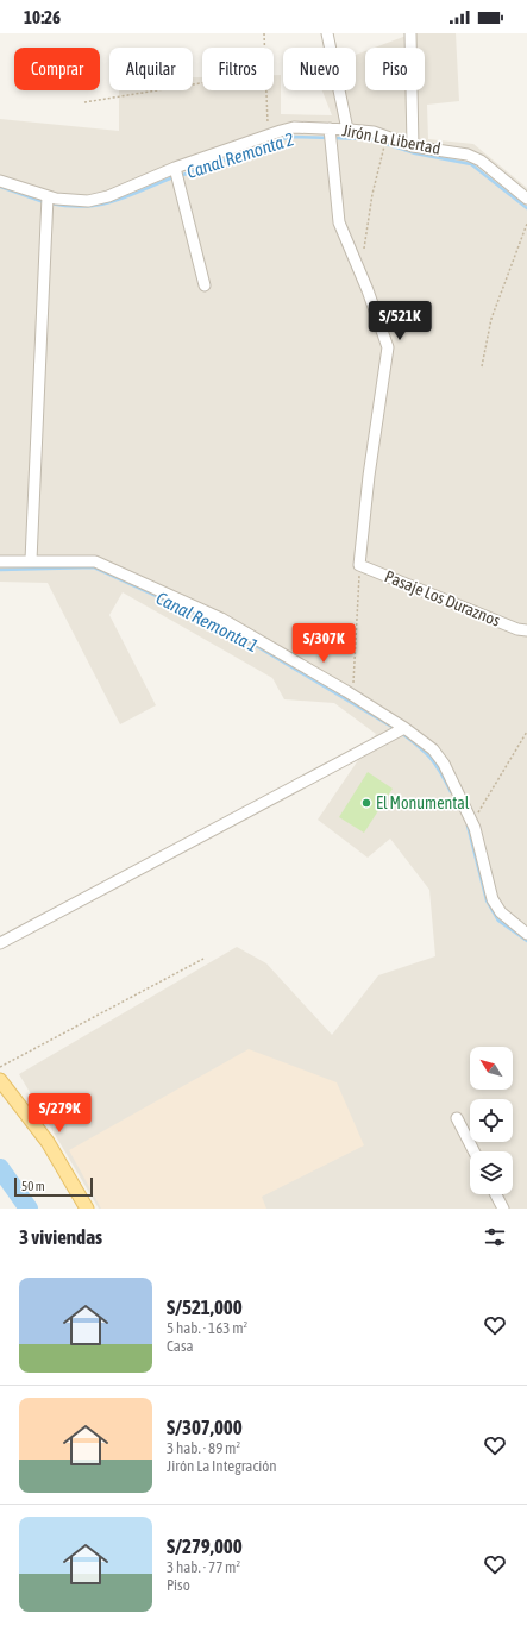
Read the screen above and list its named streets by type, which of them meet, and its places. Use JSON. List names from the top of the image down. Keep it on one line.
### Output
{"streets":{"street":["Jirón La Libertad","Pasaje Los Duraznos"]},"water":["Canal Remonta 2","Canal Remonta 1"],"places":["El Monumental"],"scale_bar":"50 m","north":"top left","page":{"status":"10:26","chip":["Comprar","Alquilar","Filtros","Nuevo","Piso"],"price":["S/521K","S/307K","S/279K"],"scale":"50 m","heading":"3 viviendas","list":[{"name":"S/521,000","note":"5 hab. · 163 m² · Casa"},{"name":"S/307,000","note":"3 hab. · 89 m² · Jirón La Integración"},{"name":"S/279,000","note":"3 hab. · 77 m² · Piso"}]}}
